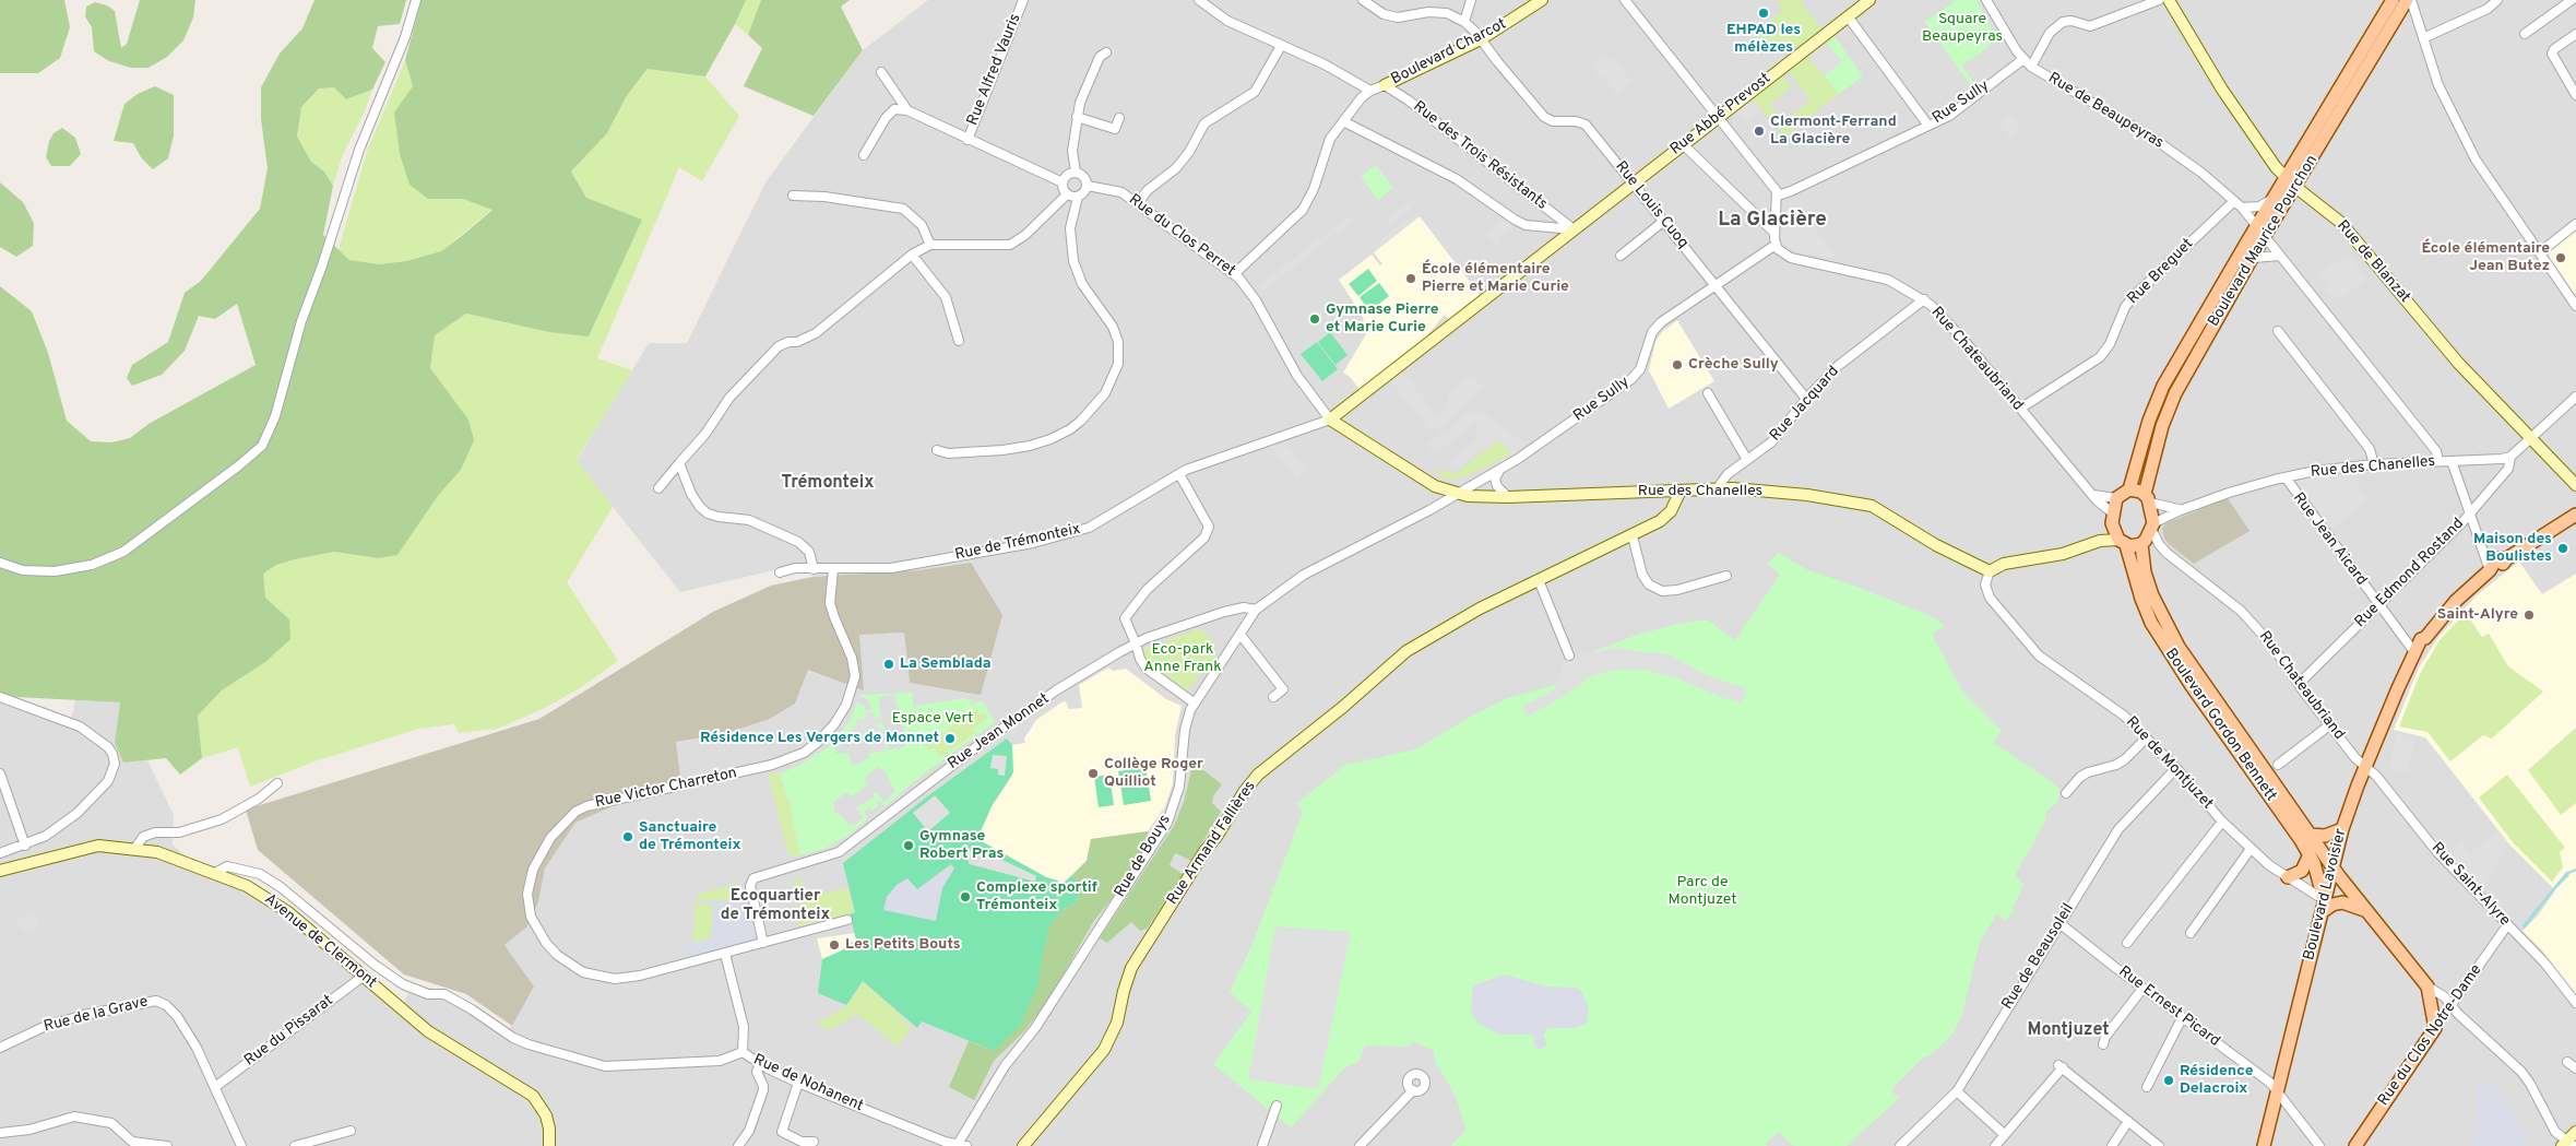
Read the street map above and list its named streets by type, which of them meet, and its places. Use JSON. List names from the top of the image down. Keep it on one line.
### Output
{"streets":{"main road":["Boulevard Maurice Pourchon","Boulevard Gordon Bennett","Boulevard Lavoisier","Rue du Clos Notre-Dame"],"street":["Boulevard Charcot","Rue Alfred Vauris","Rue Sully","Rue de Beaupeyras","Rue Abbé Prevost","Rue des Trois Résistants","Rue Louis Cuoq","Rue du Clos Perret","Rue de Blanzat","Rue Breguet","Rue Chateaubriand","Rue Jacquard","Rue des Chanelles","Rue Jean Aicard","Rue de Trémonteix","Rue Edmond Rostand","Rue Jean Monnet","Rue de Montjuzet","Rue Victor Charreton","Rue Armand Fallières","Rue de Bouys","Rue Saint-Alyre","Avenue de Clermont","Rue de Beausoleil","Rue Ernest Picard","Rue de la Grave","Rue du Pissarat","Rue de Nohanent"]},"crossings":[["Boulevard Charcot","Rue des Trois Résistants"],["Boulevard Charcot","Rue Louis Cuoq"],["Rue Sully","Rue de Beaupeyras"],["Rue Sully","Rue Louis Cuoq"],["Rue Sully","Rue Chateaubriand"],["Rue Sully","Rue des Chanelles"],["Rue Sully","Rue de Bouys"],["Rue de Beaupeyras","Boulevard Maurice Pourchon"],["Rue de Beaupeyras","Rue Breguet"],["Rue de Beaupeyras","Rue des Chanelles"],["Rue Abbé Prevost","Rue des Trois Résistants"],["Rue Abbé Prevost","Rue Louis Cuoq"],["Rue Abbé Prevost","Rue du Clos Perret"],["Rue Abbé Prevost","Rue des Chanelles"],["Rue Abbé Prevost","Rue de Trémonteix"],["Rue Louis Cuoq","Rue Jacquard"],["Rue du Clos Perret","Rue des Chanelles"],["Rue du Clos Perret","Rue de Trémonteix"],["Boulevard Maurice Pourchon","Rue de Blanzat"],["Boulevard Maurice Pourchon","Boulevard Gordon Bennett"],["Rue Breguet","Rue Chateaubriand"],["Rue Chateaubriand","Rue Jacquard"],["Rue Chateaubriand","Rue des Chanelles"],["Rue Chateaubriand","Rue Edmond Rostand"],["Rue Chateaubriand","Boulevard Gordon Bennett"],["Rue Chateaubriand","Rue Saint-Alyre"],["Rue Chateaubriand","Boulevard Lavoisier"],["Rue Jacquard","Rue des Chanelles"],["Rue des Chanelles","Rue Jean Aicard"],["Rue des Chanelles","Rue de Trémonteix"],["Rue des Chanelles","Rue Edmond Rostand"],["Rue des Chanelles","Boulevard Gordon Bennett"],["Rue des Chanelles","Rue de Montjuzet"],["Rue des Chanelles","Rue Armand Fallières"],["Rue des Chanelles","Rue de Bouys"],["Rue Jean Aicard","Rue Edmond Rostand"],["Rue Jean Aicard","Boulevard Lavoisier"],["Rue de Trémonteix","Rue Victor Charreton"],["Boulevard Gordon Bennett","Rue de Montjuzet"],["Boulevard Gordon Bennett","Boulevard Lavoisier"],["Rue Jean Monnet","Rue Victor Charreton"],["Rue Jean Monnet","Rue de Bouys"],["Rue de Montjuzet","Boulevard Lavoisier"],["Rue de Montjuzet","Rue de Beausoleil"],["Rue de Bouys","Rue de Nohanent"],["Rue Saint-Alyre","Boulevard Lavoisier"],["Rue Saint-Alyre","Rue du Clos Notre-Dame"],["Boulevard Lavoisier","Rue Ernest Picard"],["Avenue de Clermont","Rue du Pissarat"],["Avenue de Clermont","Rue de Nohanent"],["Rue de Beausoleil","Rue Ernest Picard"],["Rue de la Grave","Rue du Pissarat"]],"districts":["La Glacière","Trémonteix","Ecoquartier de Trémonteix","Montjuzet"],"parks":["Square Beaupeyras","Eco-park Anne Frank","Espace Vert","Parc de Montjuzet"],"places":["EHPAD les mélèzes","Clermont-Ferrand La Glacière","École élémentaire Jean Butez","École élémentaire Pierre et Marie Curie","Gymnase Pierre et Marie Curie","Crèche Sully","Maison des Boulistes","Saint-Alyre","La Semblada","Résidence Les Vergers de Monnet","Collège Roger Quilliot","Sanctuaire de Trémonteix","Gymnase Robert Pras","Complexe sportif Trémonteix","Les Petits Bouts","Résidence Delacroix"]}
